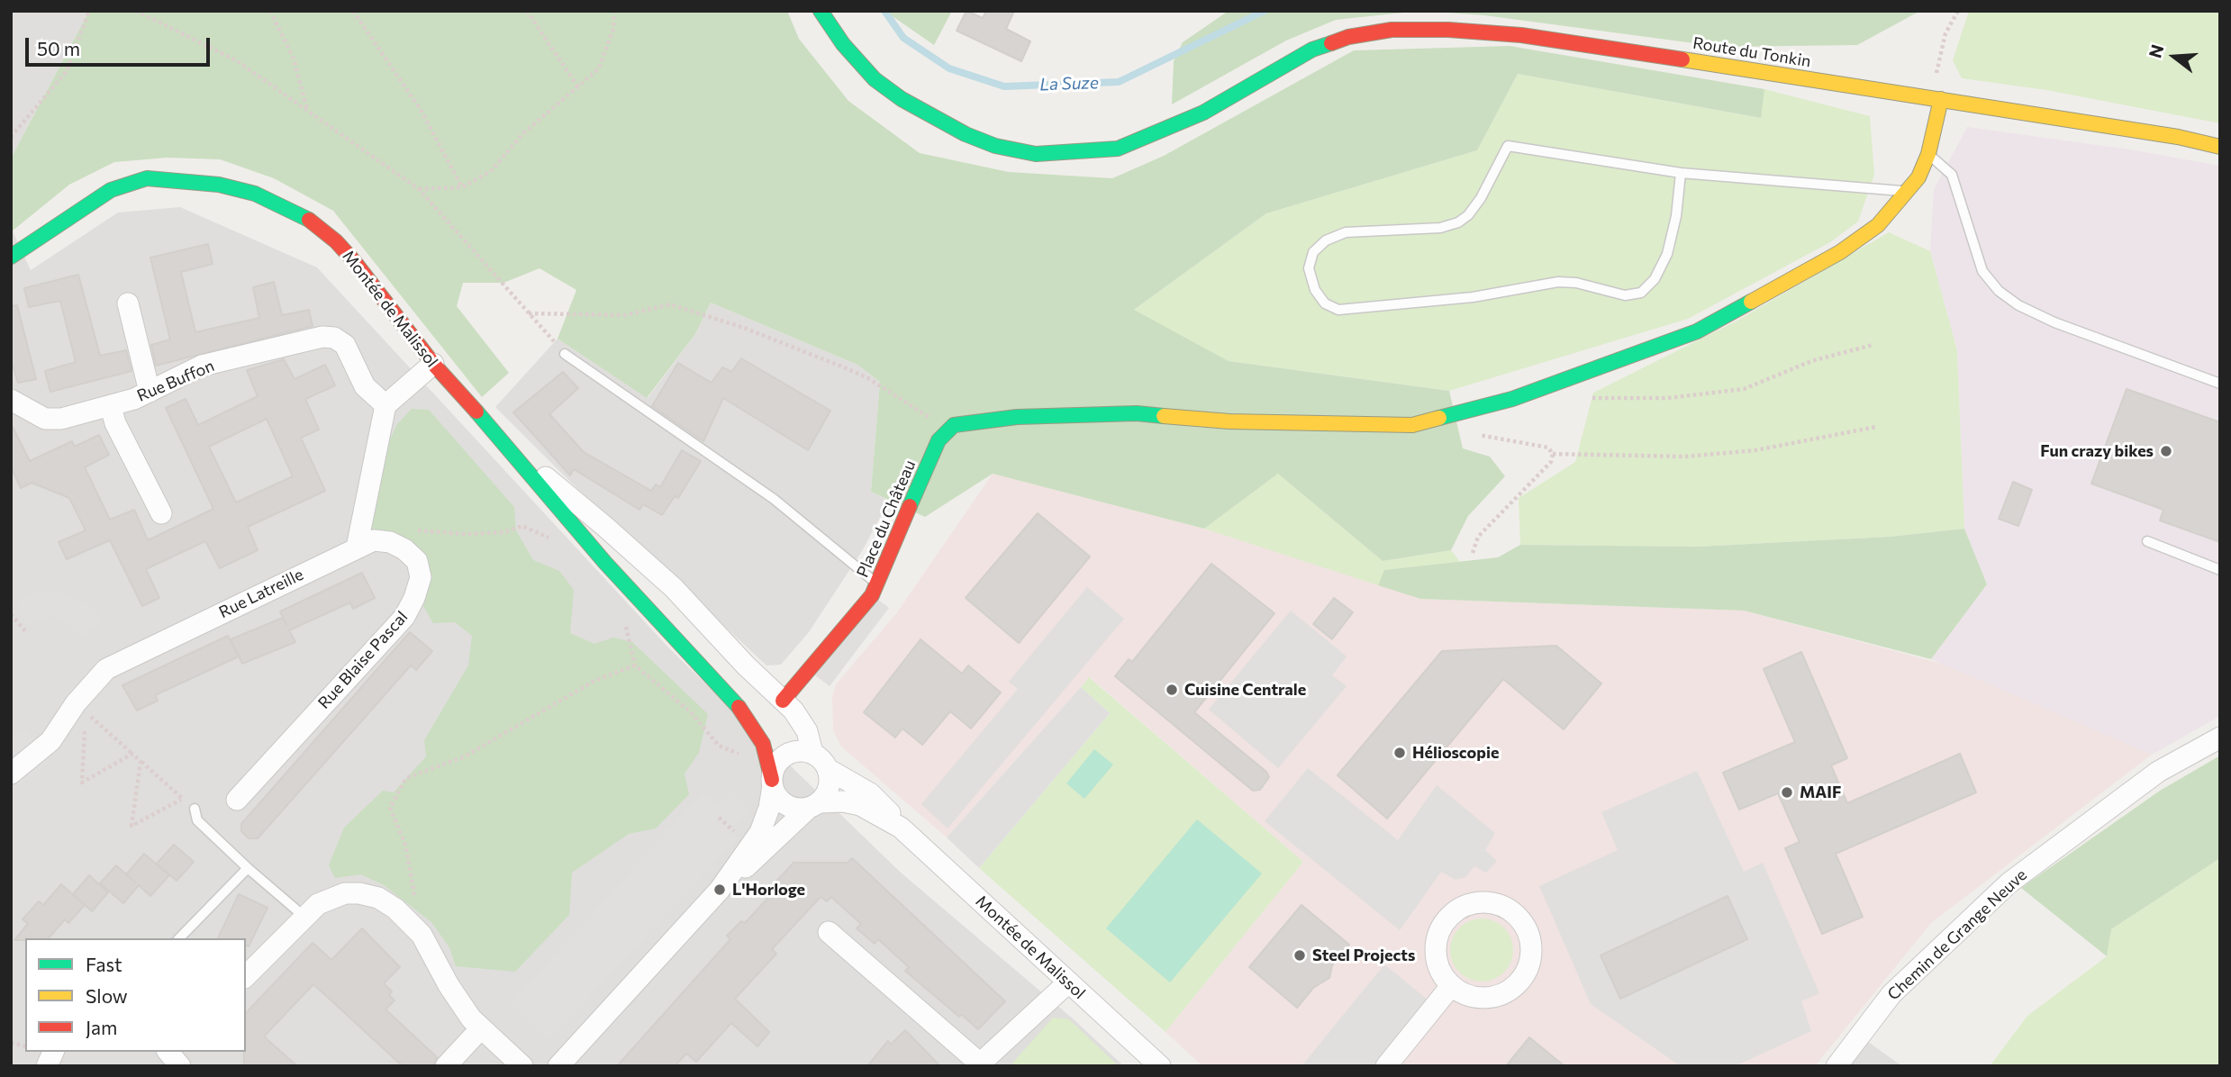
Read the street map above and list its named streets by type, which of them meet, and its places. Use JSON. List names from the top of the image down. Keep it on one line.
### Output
{"streets":{"street":["Route du Tonkin","Montée de Malissol","Rue Buffon","Place du Château","Rue Latreille","Rue Blaise Pascal","Chemin de Grange Neuve"]},"crossings":[["Montée de Malissol","Place du Château"],["Rue Latreille","Rue Blaise Pascal"]],"water":["La Suze"],"places":["Fun crazy bikes","Cuisine Centrale","Hélioscopie","MAIF","L'Horloge","Steel Projects"],"legend":["Fast","Slow","Jam"],"scale_bar":"50 m","north":"left"}
